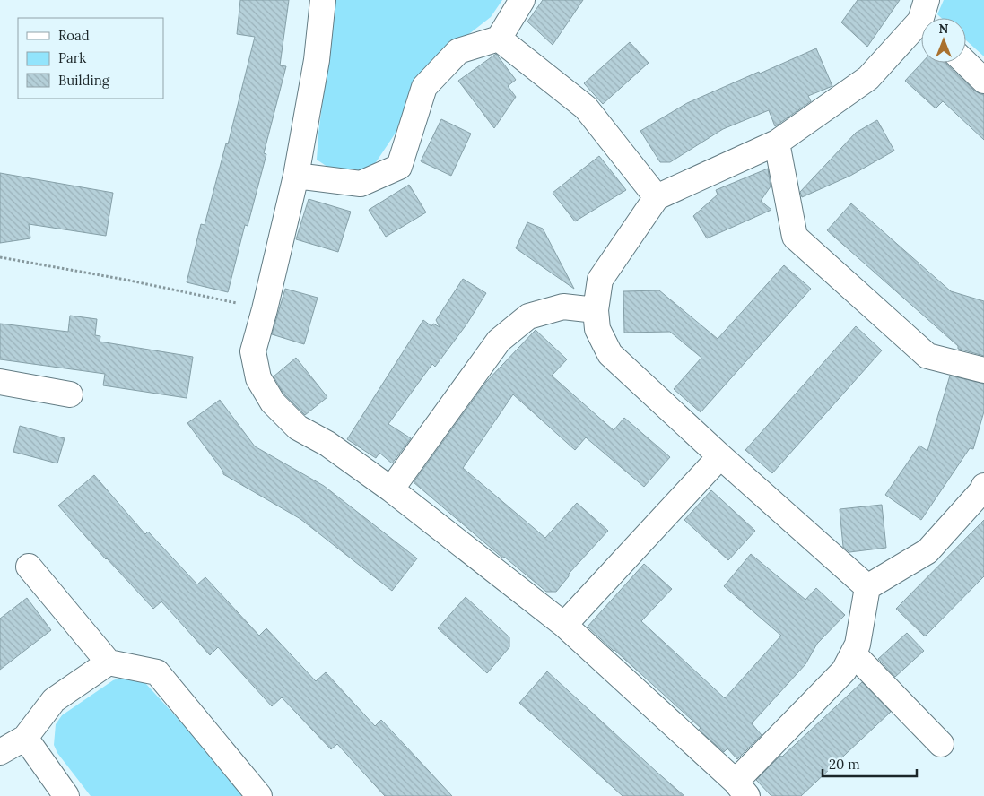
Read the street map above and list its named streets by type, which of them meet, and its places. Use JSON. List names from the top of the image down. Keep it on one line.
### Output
{"legend":["Road","Park","Building"],"scale_bar":"20 m","north":"top"}
